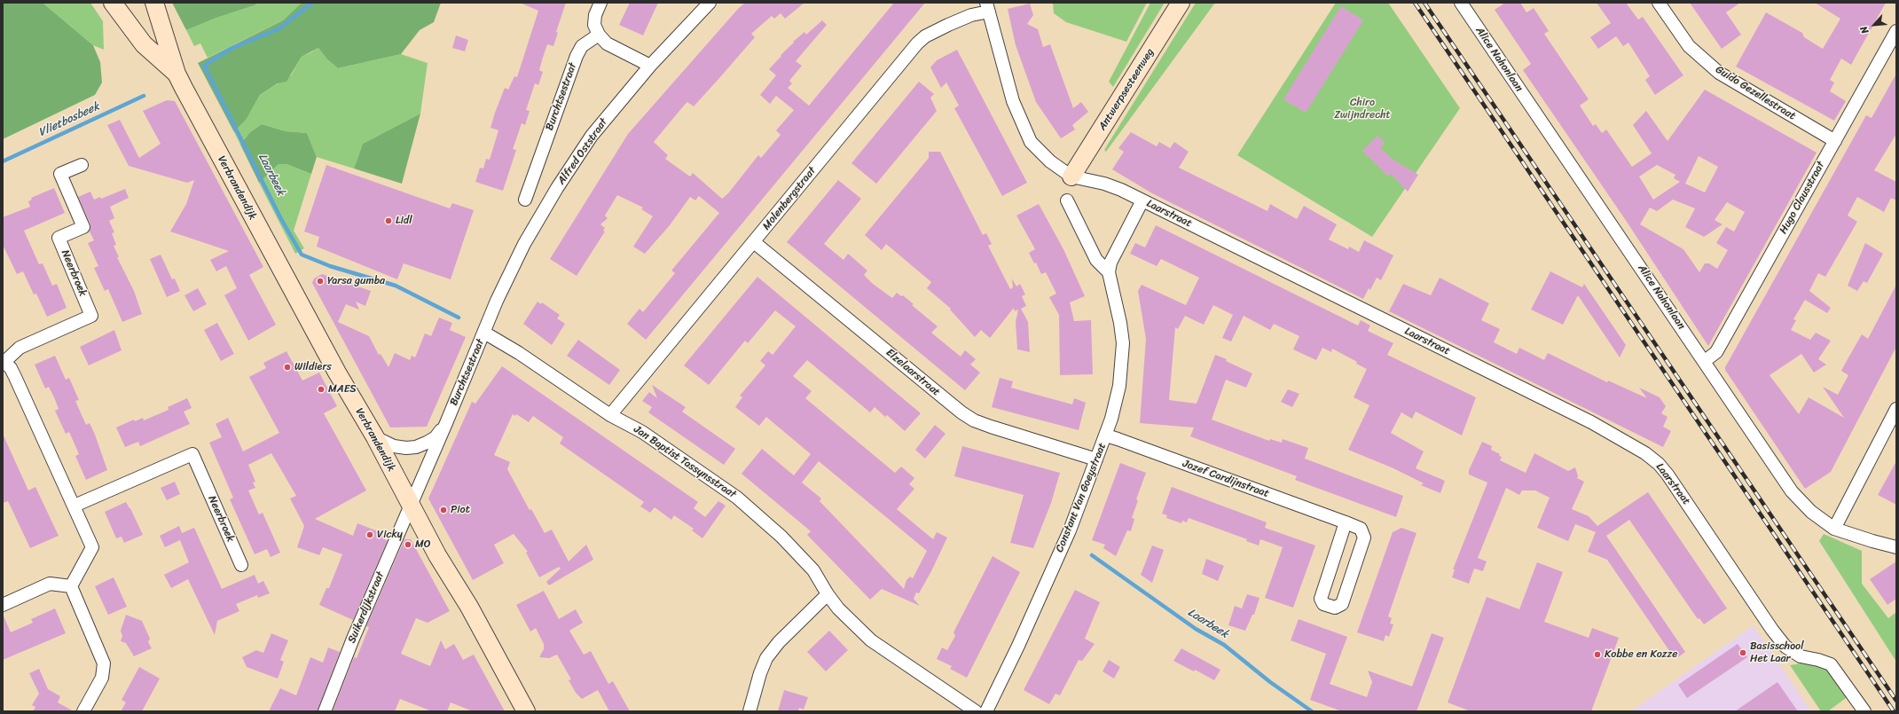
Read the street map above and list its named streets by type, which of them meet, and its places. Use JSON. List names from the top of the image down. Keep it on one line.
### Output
{"streets":{"main road":["Antwerpsesteenweg","Verbrandendijk"],"street":["Alice Nahonlaan","Guido Gezellestraat","Burchtsestraat","Alfred Oststraat","Hugo Clausstraat","Molenbergstraat","Laarstraat","Neerbroek","Elzelaarstraat","Jan Baptist Tassynsstraat","Jozef Cardijnstraat","Constant Van Goeystraat","Suikerdijkstraat"]},"crossings":[["Alice Nahonlaan","Hugo Clausstraat"],["Antwerpsesteenweg","Laarstraat"],["Guido Gezellestraat","Hugo Clausstraat"],["Burchtsestraat","Alfred Oststraat"],["Burchtsestraat","Verbrandendijk"],["Burchtsestraat","Jan Baptist Tassynsstraat"],["Burchtsestraat","Suikerdijkstraat"],["Verbrandendijk","Suikerdijkstraat"],["Molenbergstraat","Laarstraat"],["Molenbergstraat","Elzelaarstraat"],["Molenbergstraat","Jan Baptist Tassynsstraat"],["Elzelaarstraat","Constant Van Goeystraat"],["Jozef Cardijnstraat","Constant Van Goeystraat"]],"water":["Vlietbosbeek","Laarbeek"],"parks":["Chiro Zwijndrecht"],"places":["Lidl","Yarsa gumba","Wildiers","MAES","Piot","Vicky","MO","Basisschool Het Laar","Kobbe en Kozze"],"north":"bottom left"}
